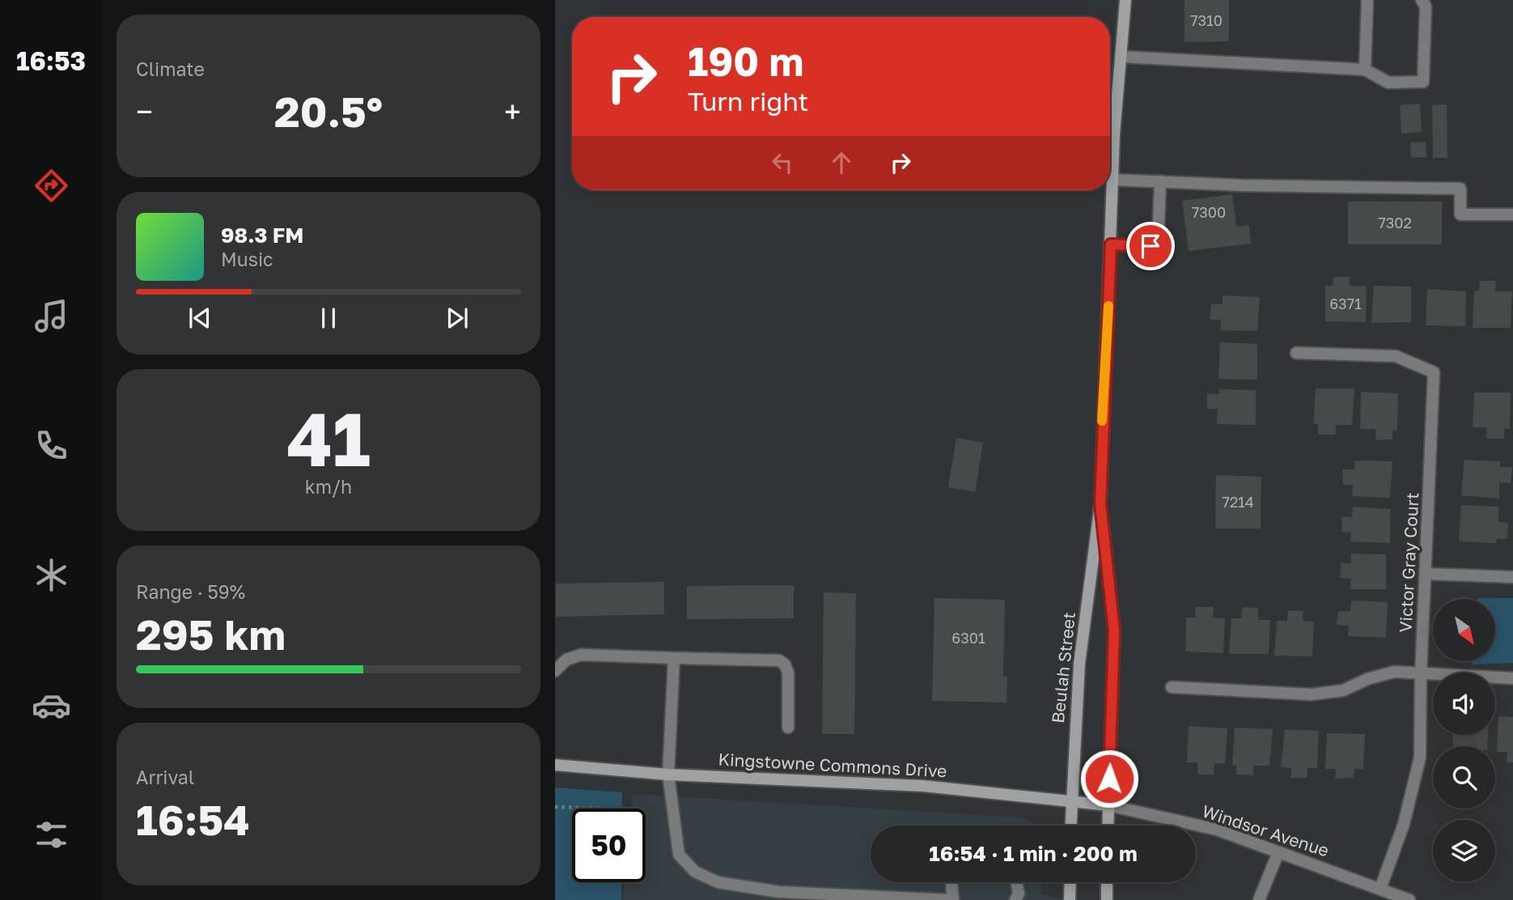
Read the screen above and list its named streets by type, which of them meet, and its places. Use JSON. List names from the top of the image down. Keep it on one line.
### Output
{"streets":{"main road":["Beulah Street","Kingstowne Commons Drive"],"street":["Victor Gray Court","Windsor Avenue"]},"crossings":[["Victor Gray Court","Windsor Avenue"],["Beulah Street","Kingstowne Commons Drive"],["Beulah Street","Windsor Avenue"],["Kingstowne Commons Drive","Windsor Avenue"]],"house_numbers":["7310","7300","7302","6371","7214","6301"],"north":"bottom right","page":{"tabs":"16:53","tile":["Climate",["41","km/h"],["Range · 59%","295 km"],["Arrival","16:54"]],"turn":["190 m","Turn right"],"heat":["−","20.5°","+"],"song":["98.3 FM","Music"],"limit":"50","trip":"16:54 · 1 min · 200 m"}}
